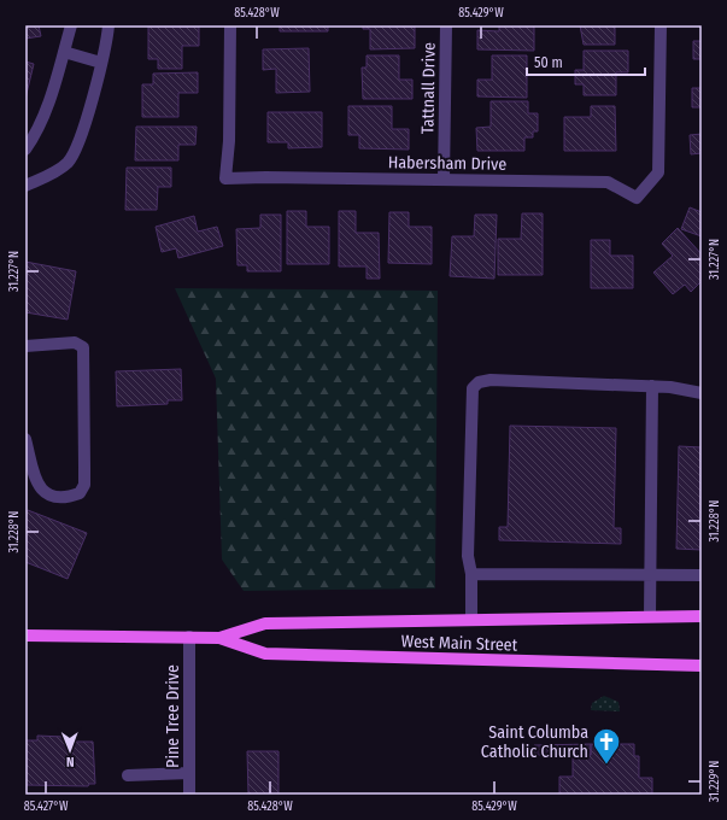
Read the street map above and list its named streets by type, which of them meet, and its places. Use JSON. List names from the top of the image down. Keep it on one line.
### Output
{"streets":{"main road":["West Main Street"],"street":["Tattnall Drive","Habersham Drive","Pine Tree Drive"]},"crossings":[["Tattnall Drive","Habersham Drive"],["West Main Street","Pine Tree Drive"]],"places":{"church":["Saint Columba Catholic Church"]},"scale_bar":"50 m","north":"bottom","coordinates":["85.428°W","85.429°W","31.227°N","31.228°N","31.229°N","85.427°W"]}
